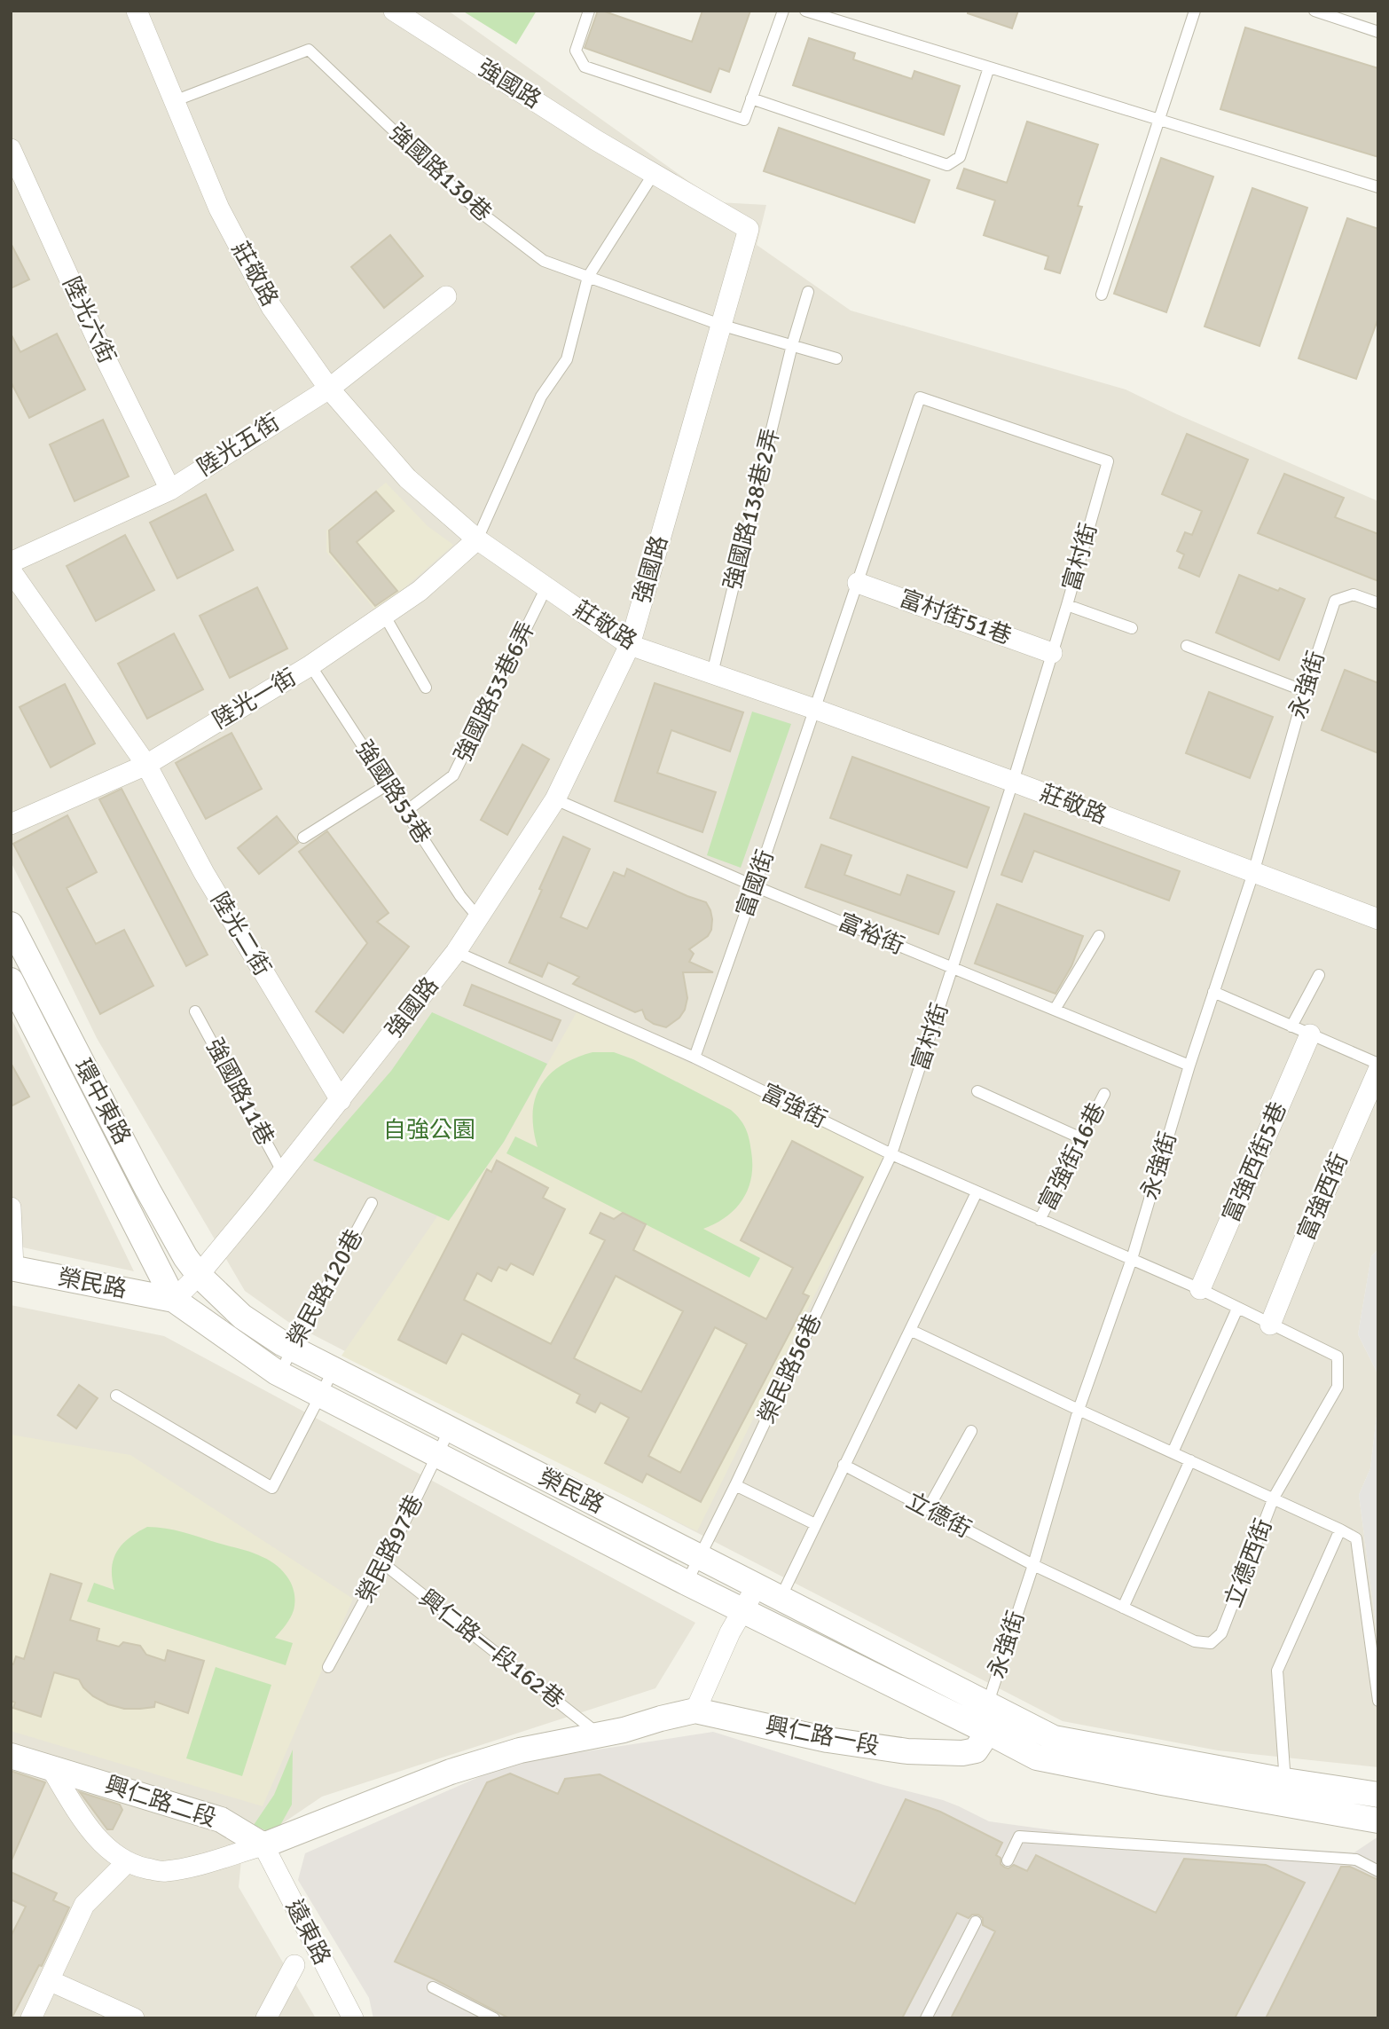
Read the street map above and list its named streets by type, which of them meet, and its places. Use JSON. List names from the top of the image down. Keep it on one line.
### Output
{"streets":{"street":["強國路","莊敬路","陸光六街","陸光五街","富村街51巷","陸光一街","陸光二街","環中東路","富強西街5巷","富強西街","榮民路","興仁路一段","興仁路二段","遠東路"],"lane":["強國路139巷","強國路138巷2弄","富村街","永強街","強國路53巷6弄","強國路53巷","富國街","富裕街","強國路11巷","富強街","富強街16巷","榮民路120巷","榮民路56巷","立德街","榮民路97巷","立德西街","興仁路一段162巷"]},"crossings":[["強國路","強國路139巷"],["強國路","莊敬路"],["強國路","強國路53巷"],["強國路","陸光二街"],["強國路","富裕街"],["強國路","強國路11巷"],["強國路","環中東路"],["強國路","富強街"],["強國路","榮民路"],["強國路139巷","莊敬路"],["強國路139巷","強國路138巷2弄"],["莊敬路","陸光五街"],["莊敬路","強國路138巷2弄"],["莊敬路","富村街"],["莊敬路","永強街"],["莊敬路","強國路53巷6弄"],["莊敬路","陸光一街"],["莊敬路","富國街"],["陸光六街","陸光五街"],["富村街","富村街51巷"],["富村街","富國街"],["富村街","富裕街"],["富村街","富強街"],["富村街","榮民路56巷"],["永強街","富裕街"],["永強街","富強街"],["永強街","榮民路"],["永強街","立德街"],["永強街","立德西街"],["永強街","興仁路一段"],["強國路53巷6弄","強國路53巷"],["陸光一街","強國路53巷"],["陸光一街","陸光二街"],["富國街","富裕街"],["富國街","富強街"],["環中東路","榮民路"],["富強街","富強街16巷"],["富強街","榮民路56巷"],["榮民路","榮民路120巷"],["榮民路","榮民路56巷"],["榮民路","榮民路97巷"],["榮民路","興仁路一段"],["立德街","立德西街"],["榮民路97巷","興仁路一段162巷"],["興仁路一段162巷","興仁路一段"],["興仁路一段","興仁路二段"],["興仁路一段","遠東路"],["興仁路二段","遠東路"]],"parks":["自強公園"]}
